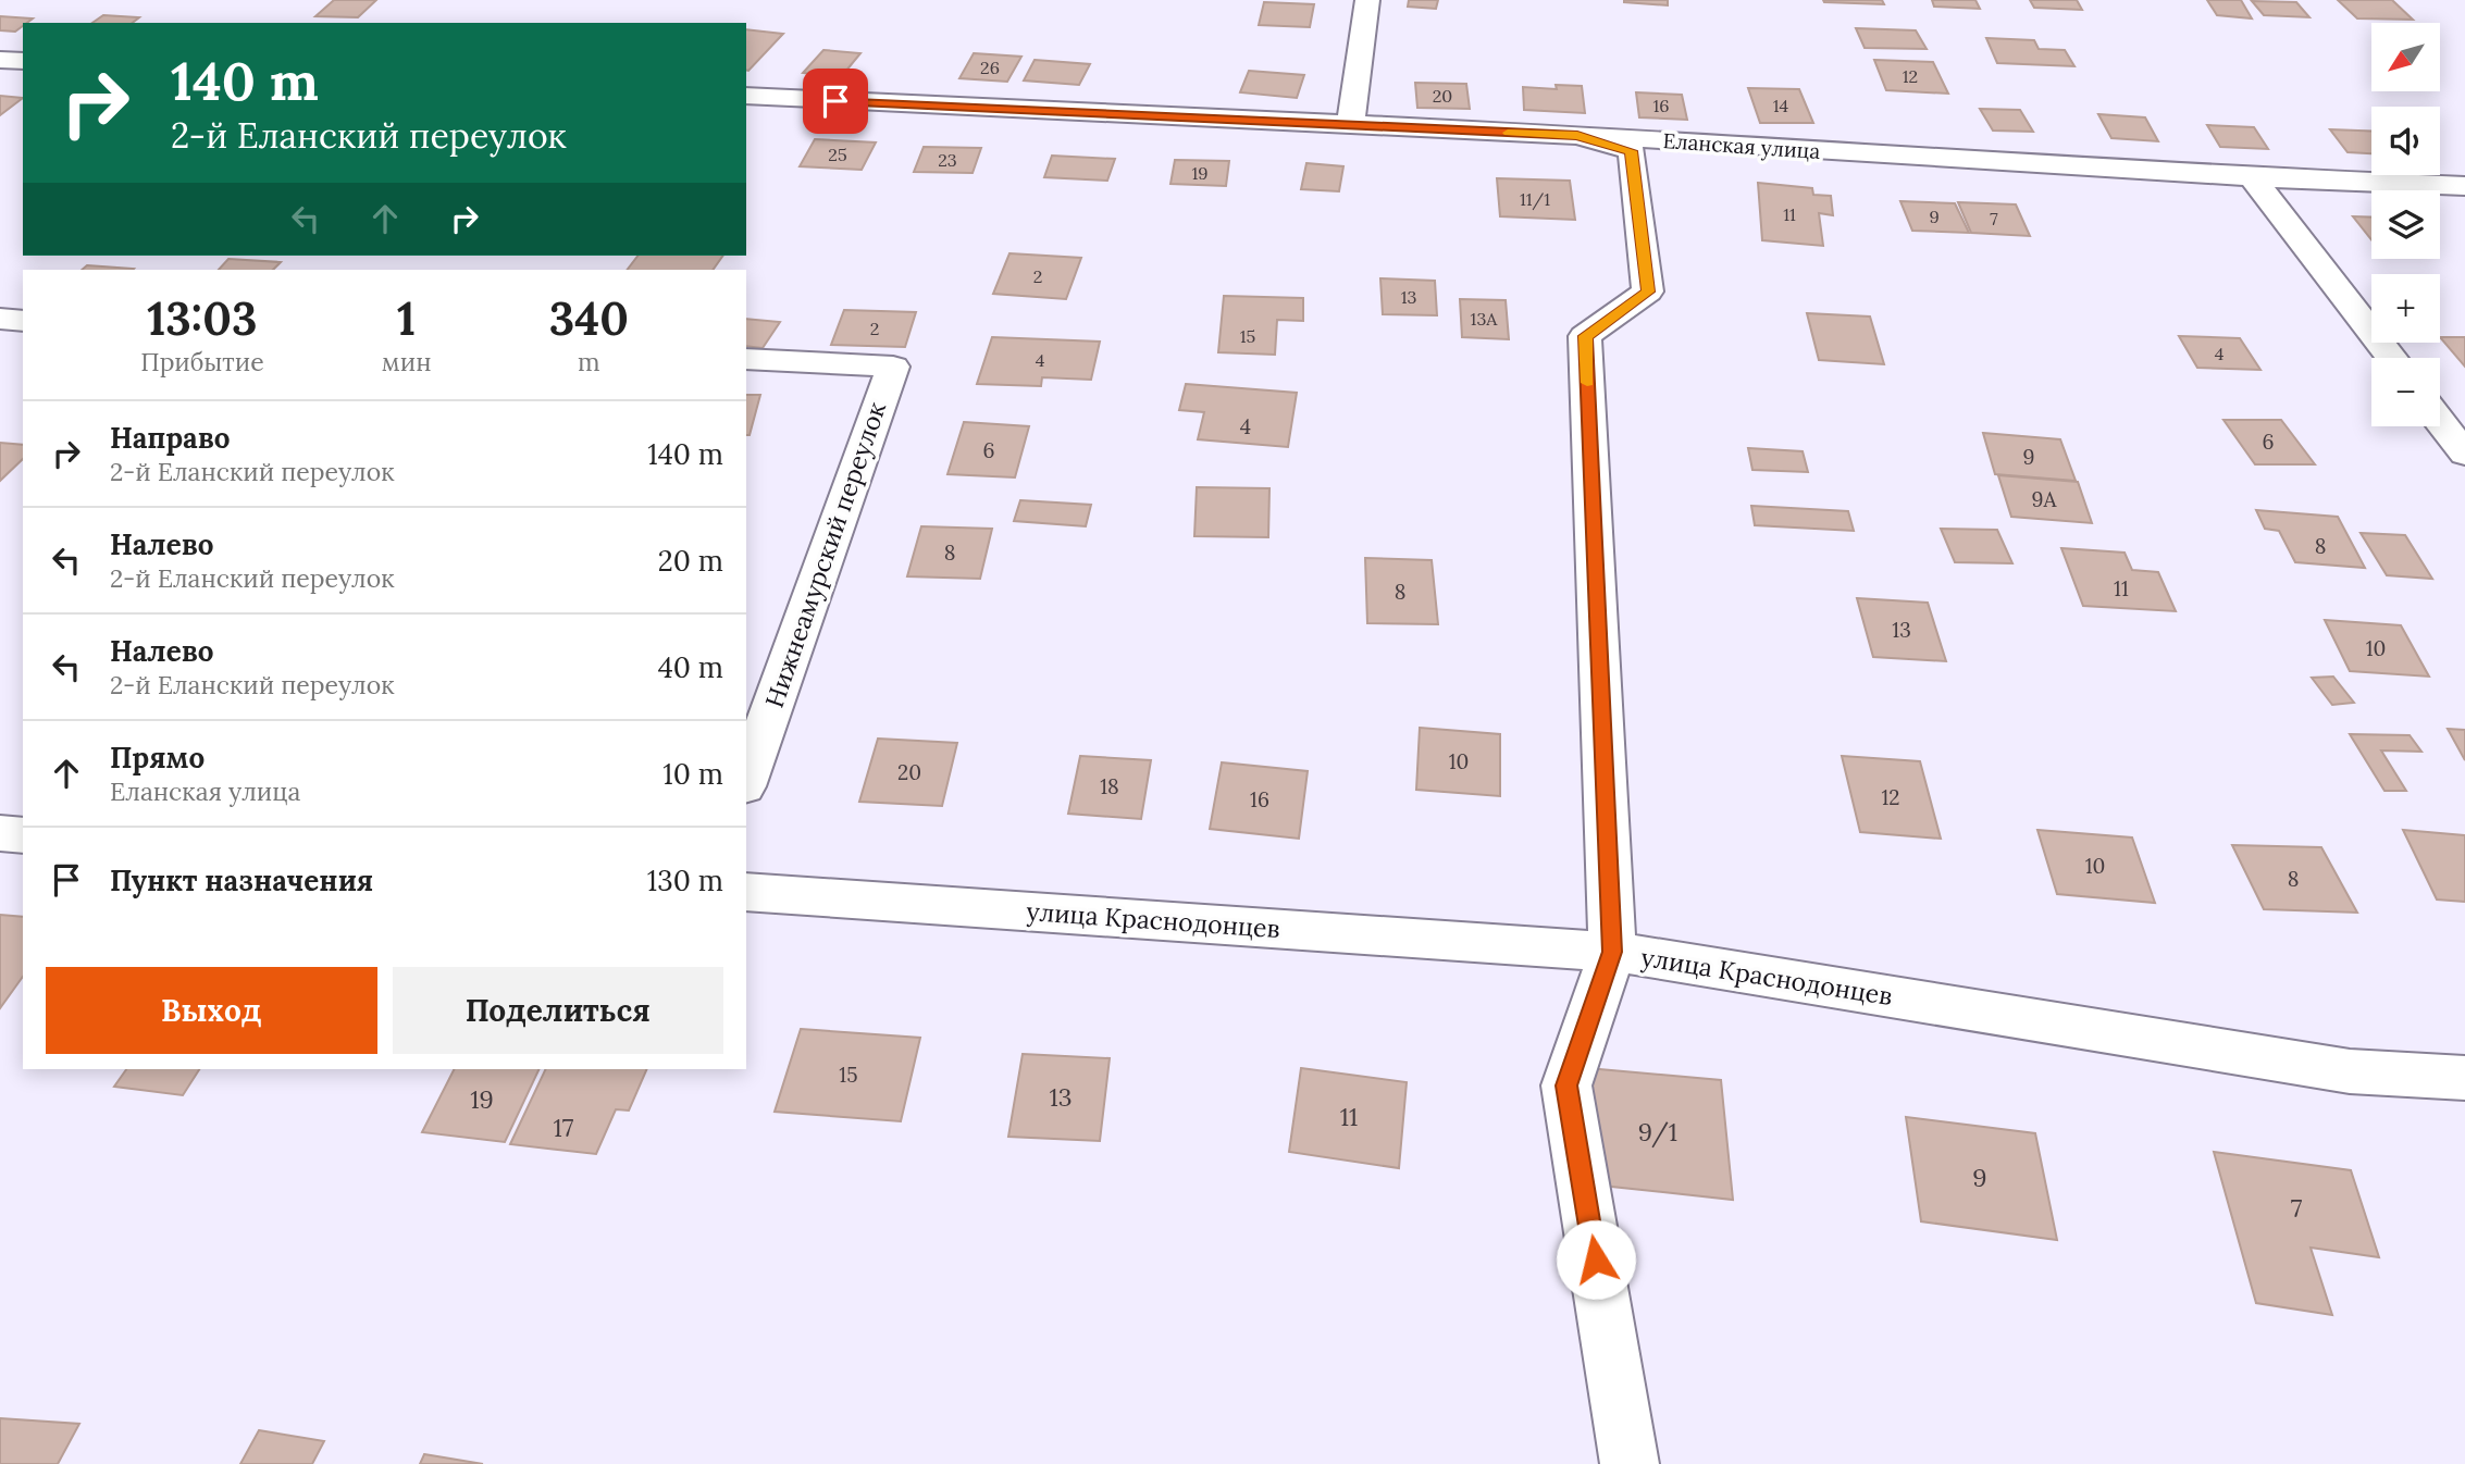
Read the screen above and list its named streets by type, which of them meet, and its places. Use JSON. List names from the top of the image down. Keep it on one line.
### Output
{"streets":{"street":["Еланская улица","Нижнеамурский переулок","улица Краснодонцев"]},"house_numbers":["26","12","20","16","14","25","23","19","11/1","11","9","7","2","13","13А","2","15","4","4","4","6","6","9","9А","8","8","11","8","13","10","10","20","18","12","16","10","8","15","13","19","11","17","9/1","9","7"],"north":"bottom left","page":{"map_buttons":["+","−"],"turn":["140 m","2-й Еланский переулок"],"eta":["13:03","Прибытие","1","мин","340","m"],"list":[{"name":"Направо","note":"2-й Еланский переулок","value":"140 m"},{"name":"Налево","note":"2-й Еланский переулок","value":"20 m"},{"name":"Налево","note":"2-й Еланский переулок","value":"40 m"},{"name":"Прямо","note":"Еланская улица","value":"10 m"},{"name":"Пункт назначения","value":"130 m"}],"buttons":["Выход","Поделиться"]}}
